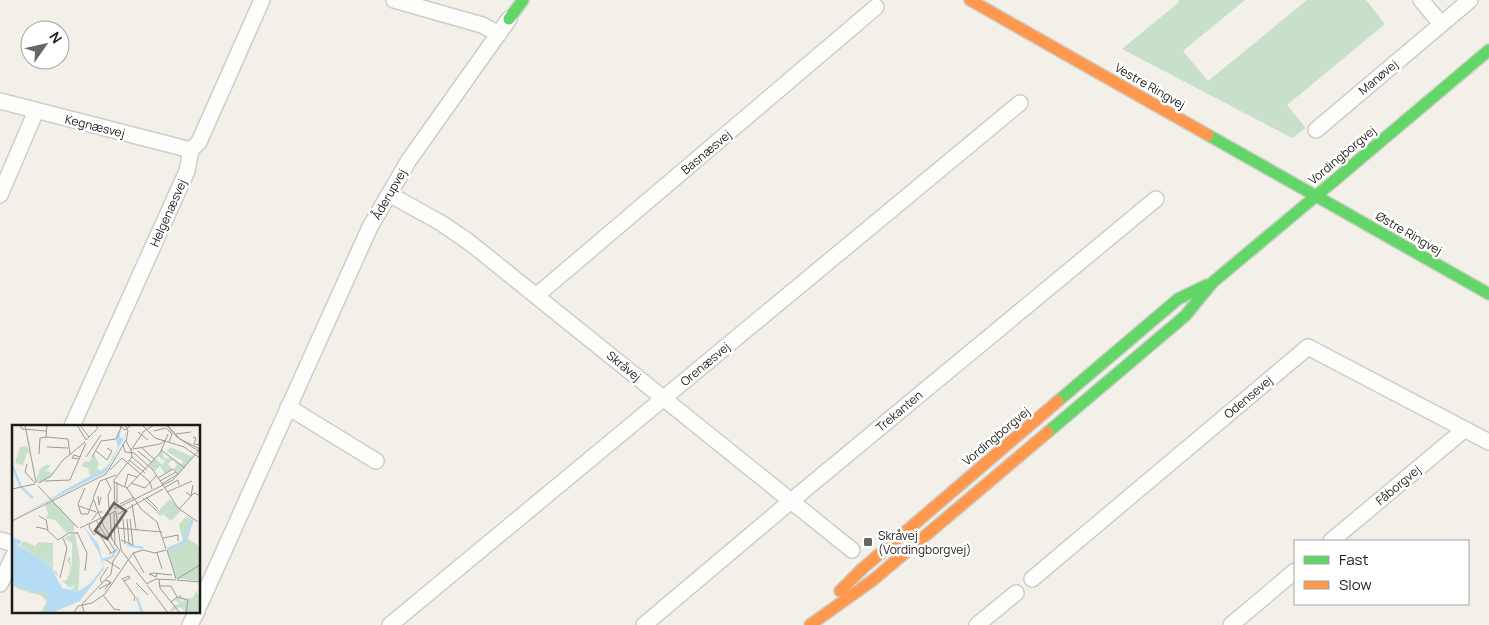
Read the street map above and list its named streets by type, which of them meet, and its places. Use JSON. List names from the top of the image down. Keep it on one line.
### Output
{"streets":{"main road":["Vestre Ringvej","Vordingborgvej","Åderupvej","Østre Ringvej"],"street":["Manøvej","Kegnæsvej","Basnæsvej","Helgenæsvej","Orenæsvej","Skråvej","Odensevej","Trekanten","Fåborgvej"]},"crossings":[["Vestre Ringvej","Vordingborgvej"],["Vestre Ringvej","Østre Ringvej"],["Kegnæsvej","Helgenæsvej"],["Basnæsvej","Skråvej"],["Vordingborgvej","Østre Ringvej"],["Åderupvej","Skråvej"],["Orenæsvej","Skråvej"],["Skråvej","Trekanten"],["Odensevej","Fåborgvej"]],"places":{"transit":["Skråvej (Vordingborgvej)"]},"legend":["Fast","Slow"],"north":"top right"}
